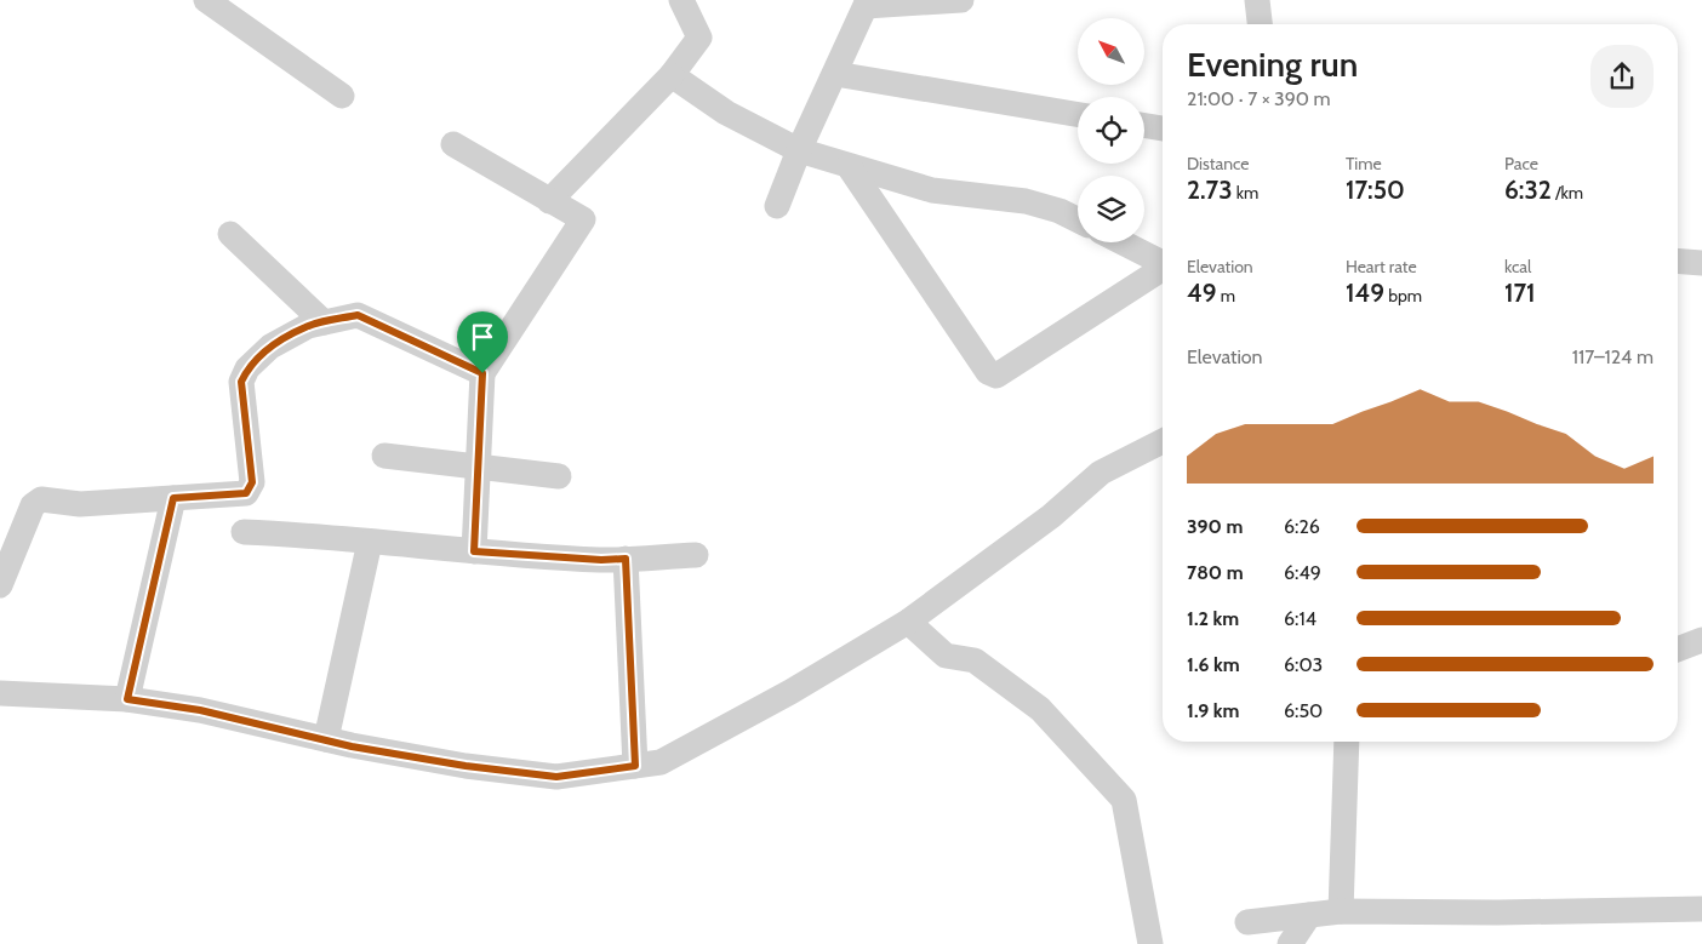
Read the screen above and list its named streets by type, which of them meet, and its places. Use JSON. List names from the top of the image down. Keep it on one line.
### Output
{"north":"top left","page":{"heading":["Evening run","21:00 · 7 × 390 m"],"stats":[["Distance","2.73 km"],["Time","17:50"],["Pace","6:32 /km"],["Elevation","49 m"],["Heart rate","149 bpm"],["kcal","171"]],"chart":["Elevation","117–124 m"],"list":[{"name":"390 m","note":"6:26"},{"name":"780 m","note":"6:49"},{"name":"1.2 km","note":"6:14"},{"name":"1.6 km","note":"6:03"},{"name":"1.9 km","note":"6:50"}]}}
